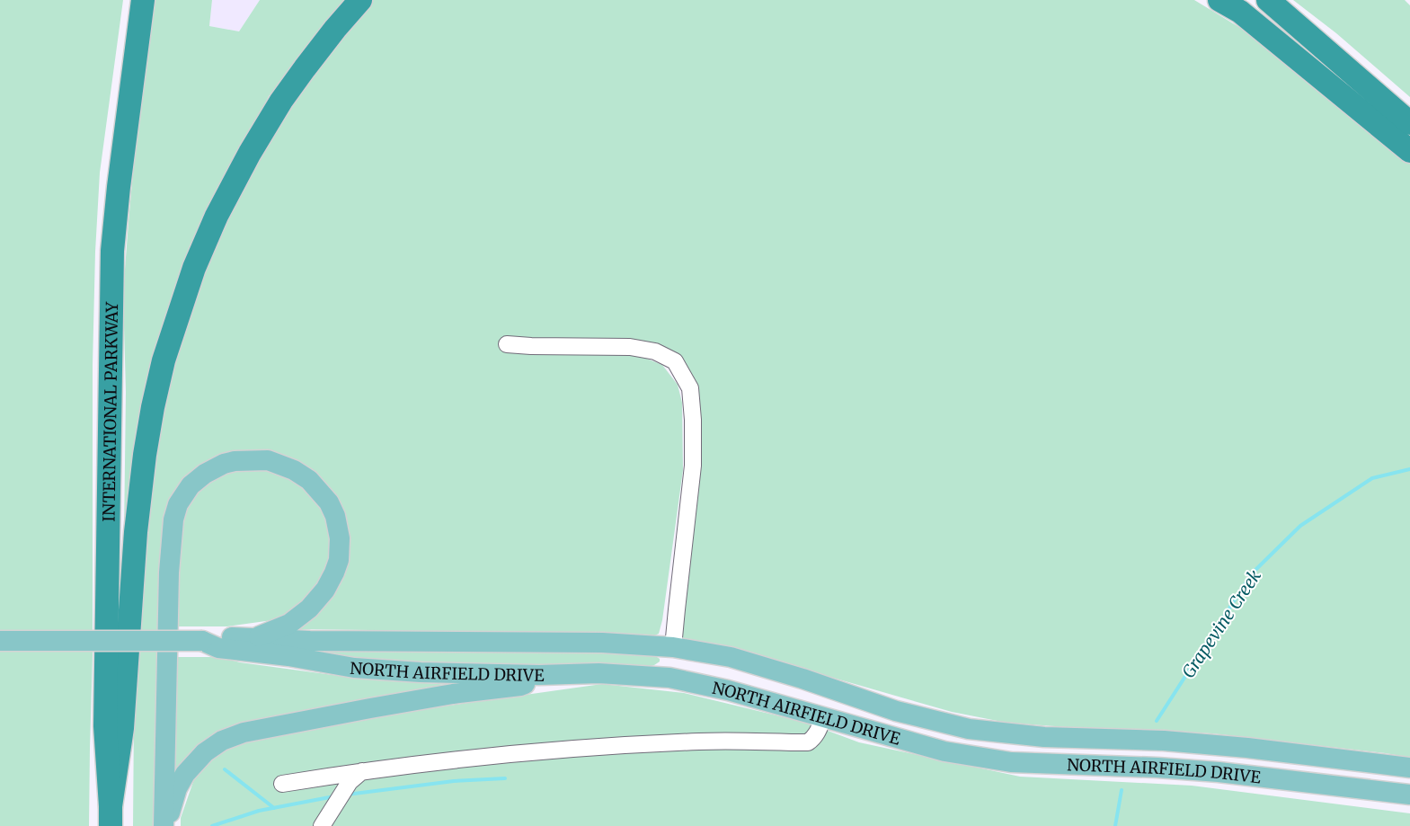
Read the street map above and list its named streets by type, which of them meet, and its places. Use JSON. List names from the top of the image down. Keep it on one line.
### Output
{"streets":{"highway":["INTERNATIONAL PARKWAY"],"main road":["NORTH AIRFIELD DRIVE"]},"water":["Grapevine Creek"]}
